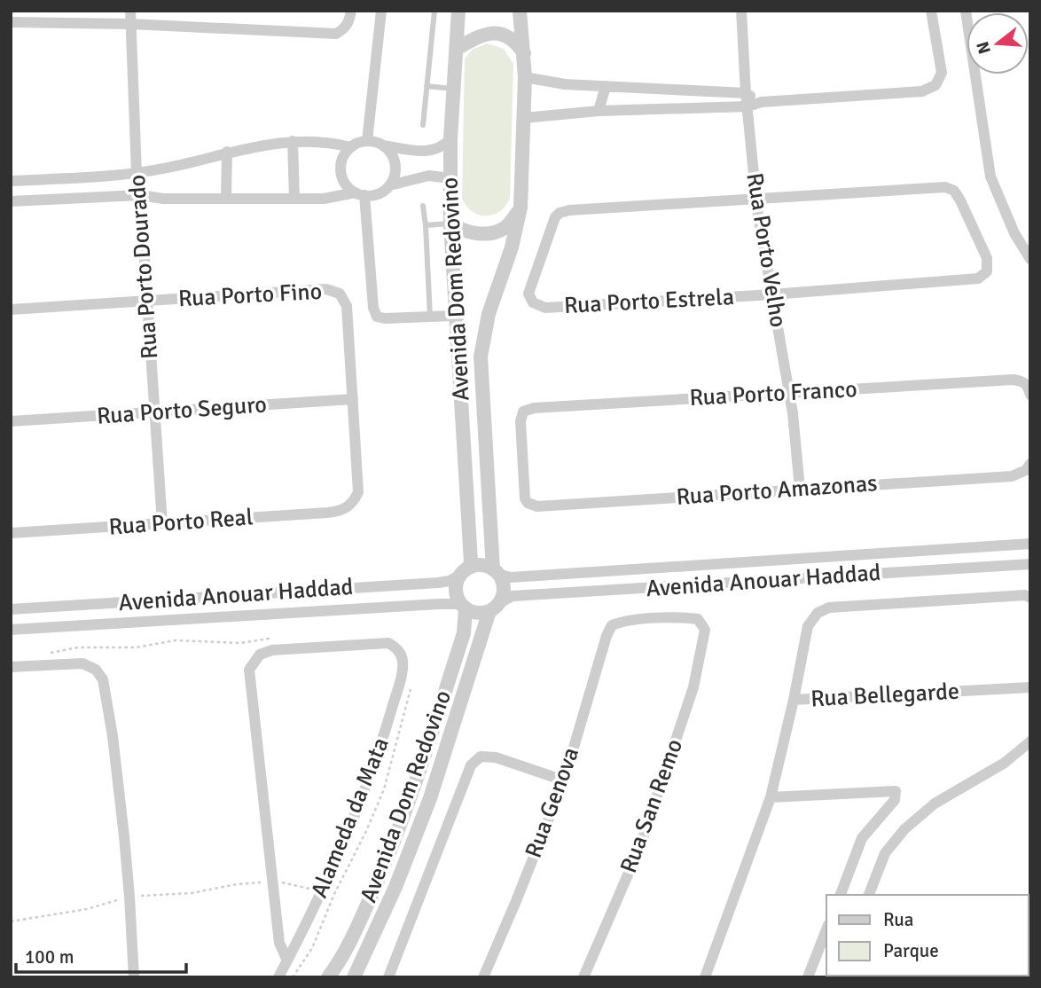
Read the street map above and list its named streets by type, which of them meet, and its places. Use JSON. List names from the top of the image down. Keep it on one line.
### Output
{"streets":{"street":["Rua Porto Velho","Rua Porto Dourado","Avenida Dom Redovino","Rua Porto Fino","Rua Porto Estrela","Rua Porto Franco","Rua Porto Seguro","Rua Porto Amazonas","Rua Porto Real","Avenida Anouar Haddad","Rua Bellegarde","Rua Genova","Rua San Remo","Alameda da Mata"]},"crossings":[["Rua Porto Velho","Rua Porto Estrela"],["Rua Porto Velho","Rua Porto Franco"],["Rua Porto Velho","Rua Porto Amazonas"],["Rua Porto Dourado","Rua Porto Fino"],["Rua Porto Dourado","Rua Porto Seguro"],["Rua Porto Dourado","Rua Porto Real"],["Avenida Dom Redovino","Avenida Anouar Haddad"],["Rua Porto Fino","Rua Porto Seguro"],["Rua Porto Fino","Rua Porto Real"],["Rua Porto Franco","Rua Porto Amazonas"],["Rua Porto Seguro","Rua Porto Real"],["Rua Genova","Rua San Remo"]],"legend":["Rua","Parque"],"scale_bar":"100 m","north":"left"}
